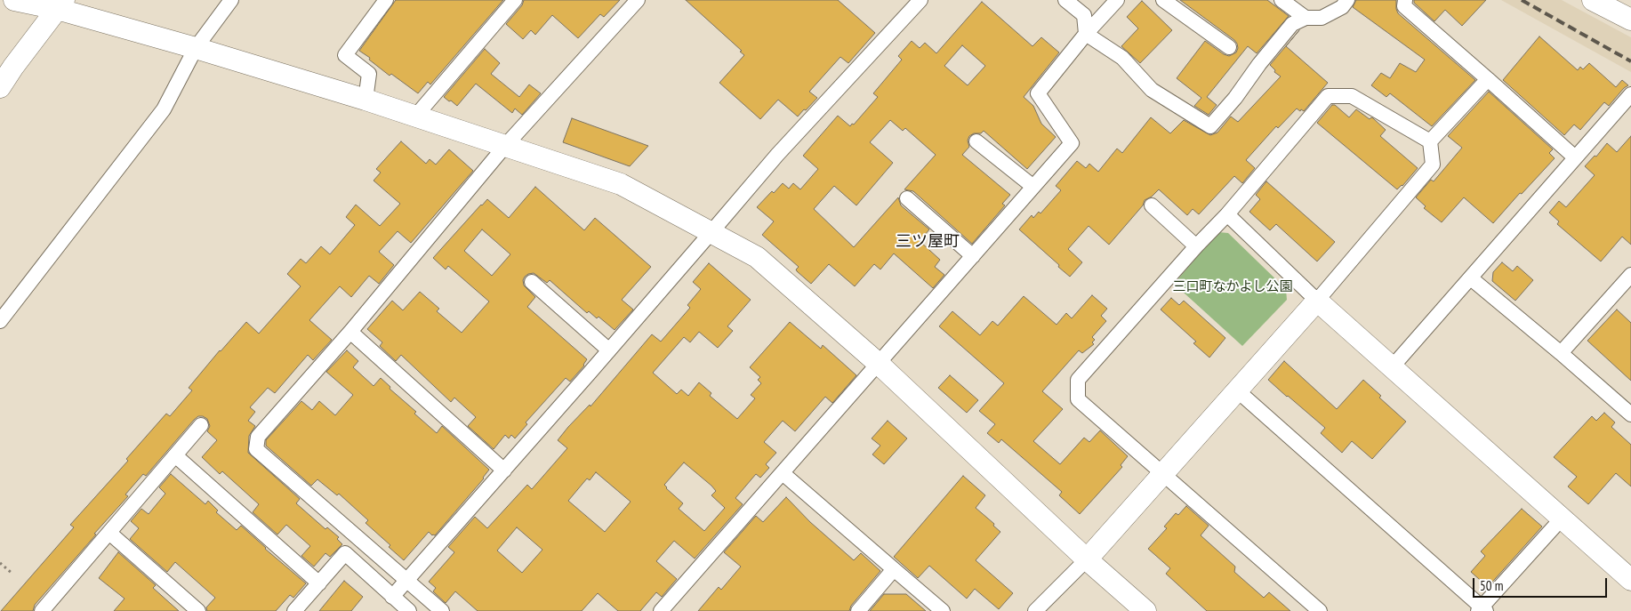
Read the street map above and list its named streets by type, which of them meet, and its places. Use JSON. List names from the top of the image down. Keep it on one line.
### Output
{"districts":["三ツ屋町"],"parks":["三口町なかよし公園"],"scale_bar":"50 m"}
